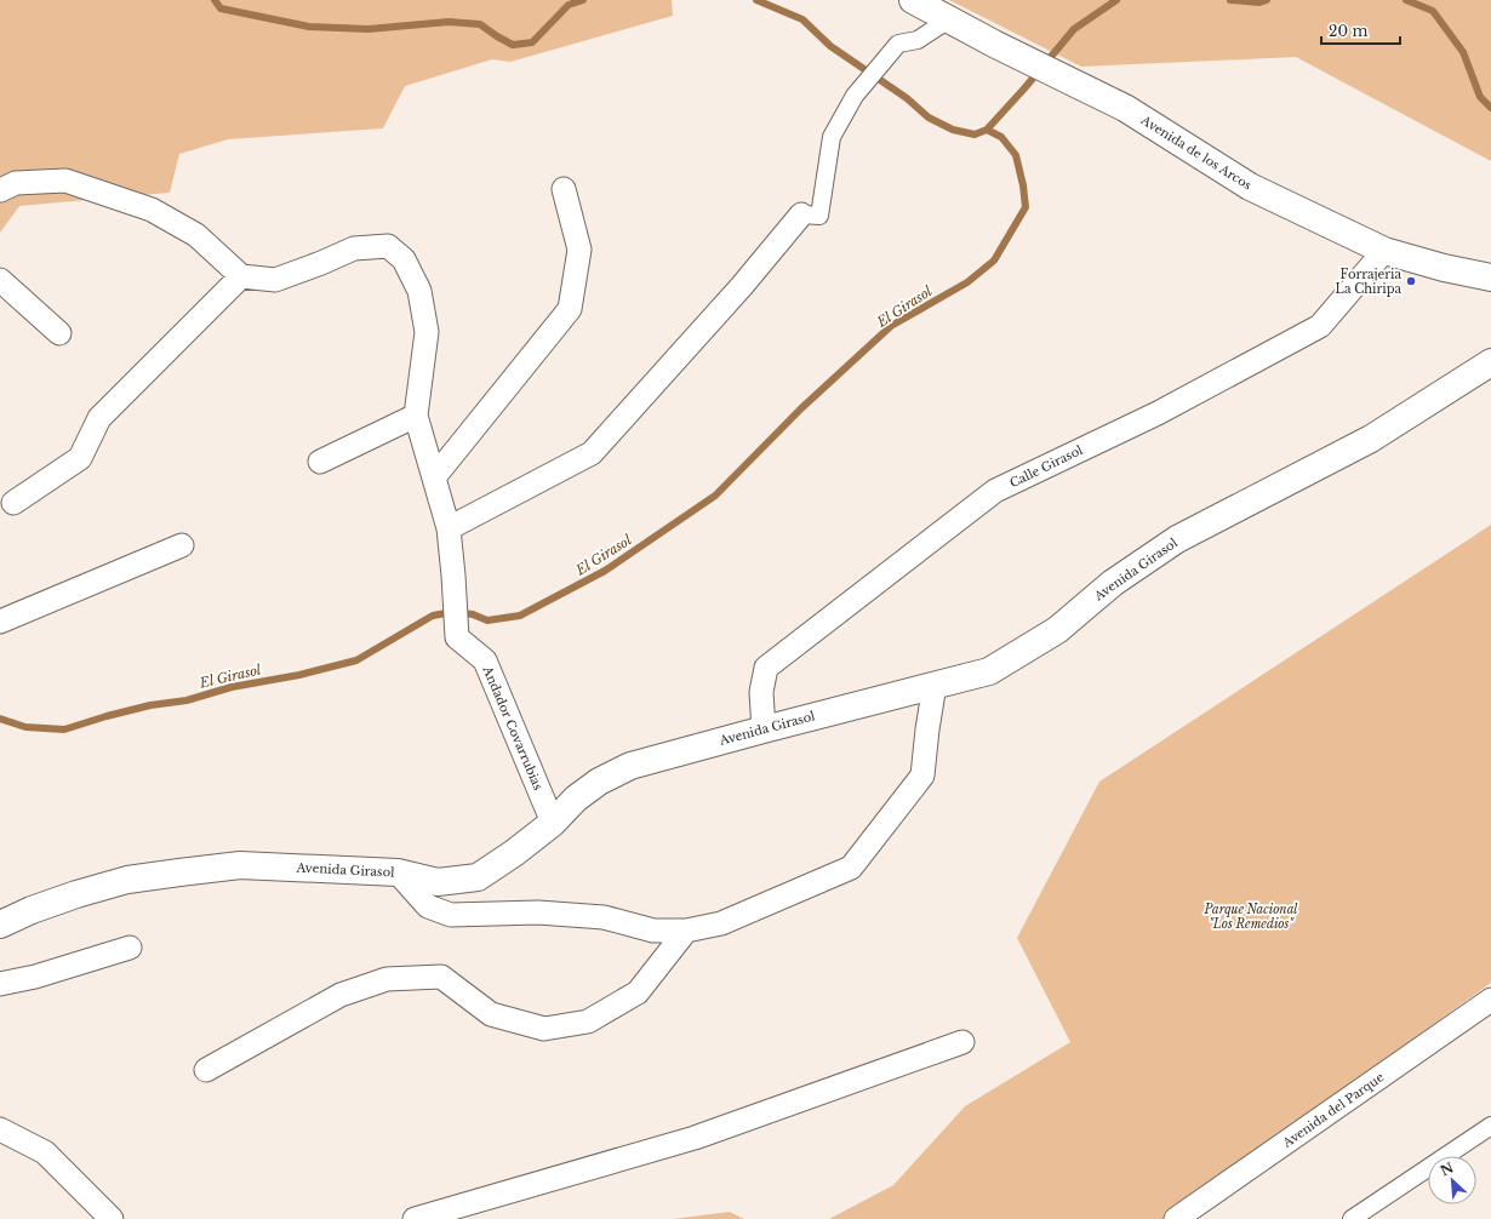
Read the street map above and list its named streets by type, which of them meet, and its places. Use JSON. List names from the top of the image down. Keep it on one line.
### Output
{"streets":{"street":["Avenida de los Arcos","Calle Girasol","Avenida Girasol","Andador Covarrubias","Avenida del Parque"]},"crossings":[["Avenida de los Arcos","Calle Girasol"],["Calle Girasol","Avenida Girasol"],["Avenida Girasol","Andador Covarrubias"]],"water":["El Girasol"],"parks":["Parque Nacional \"Los Remedios\""],"places":["Forrajeria La Chiripa"],"scale_bar":"20 m","north":"top left"}
